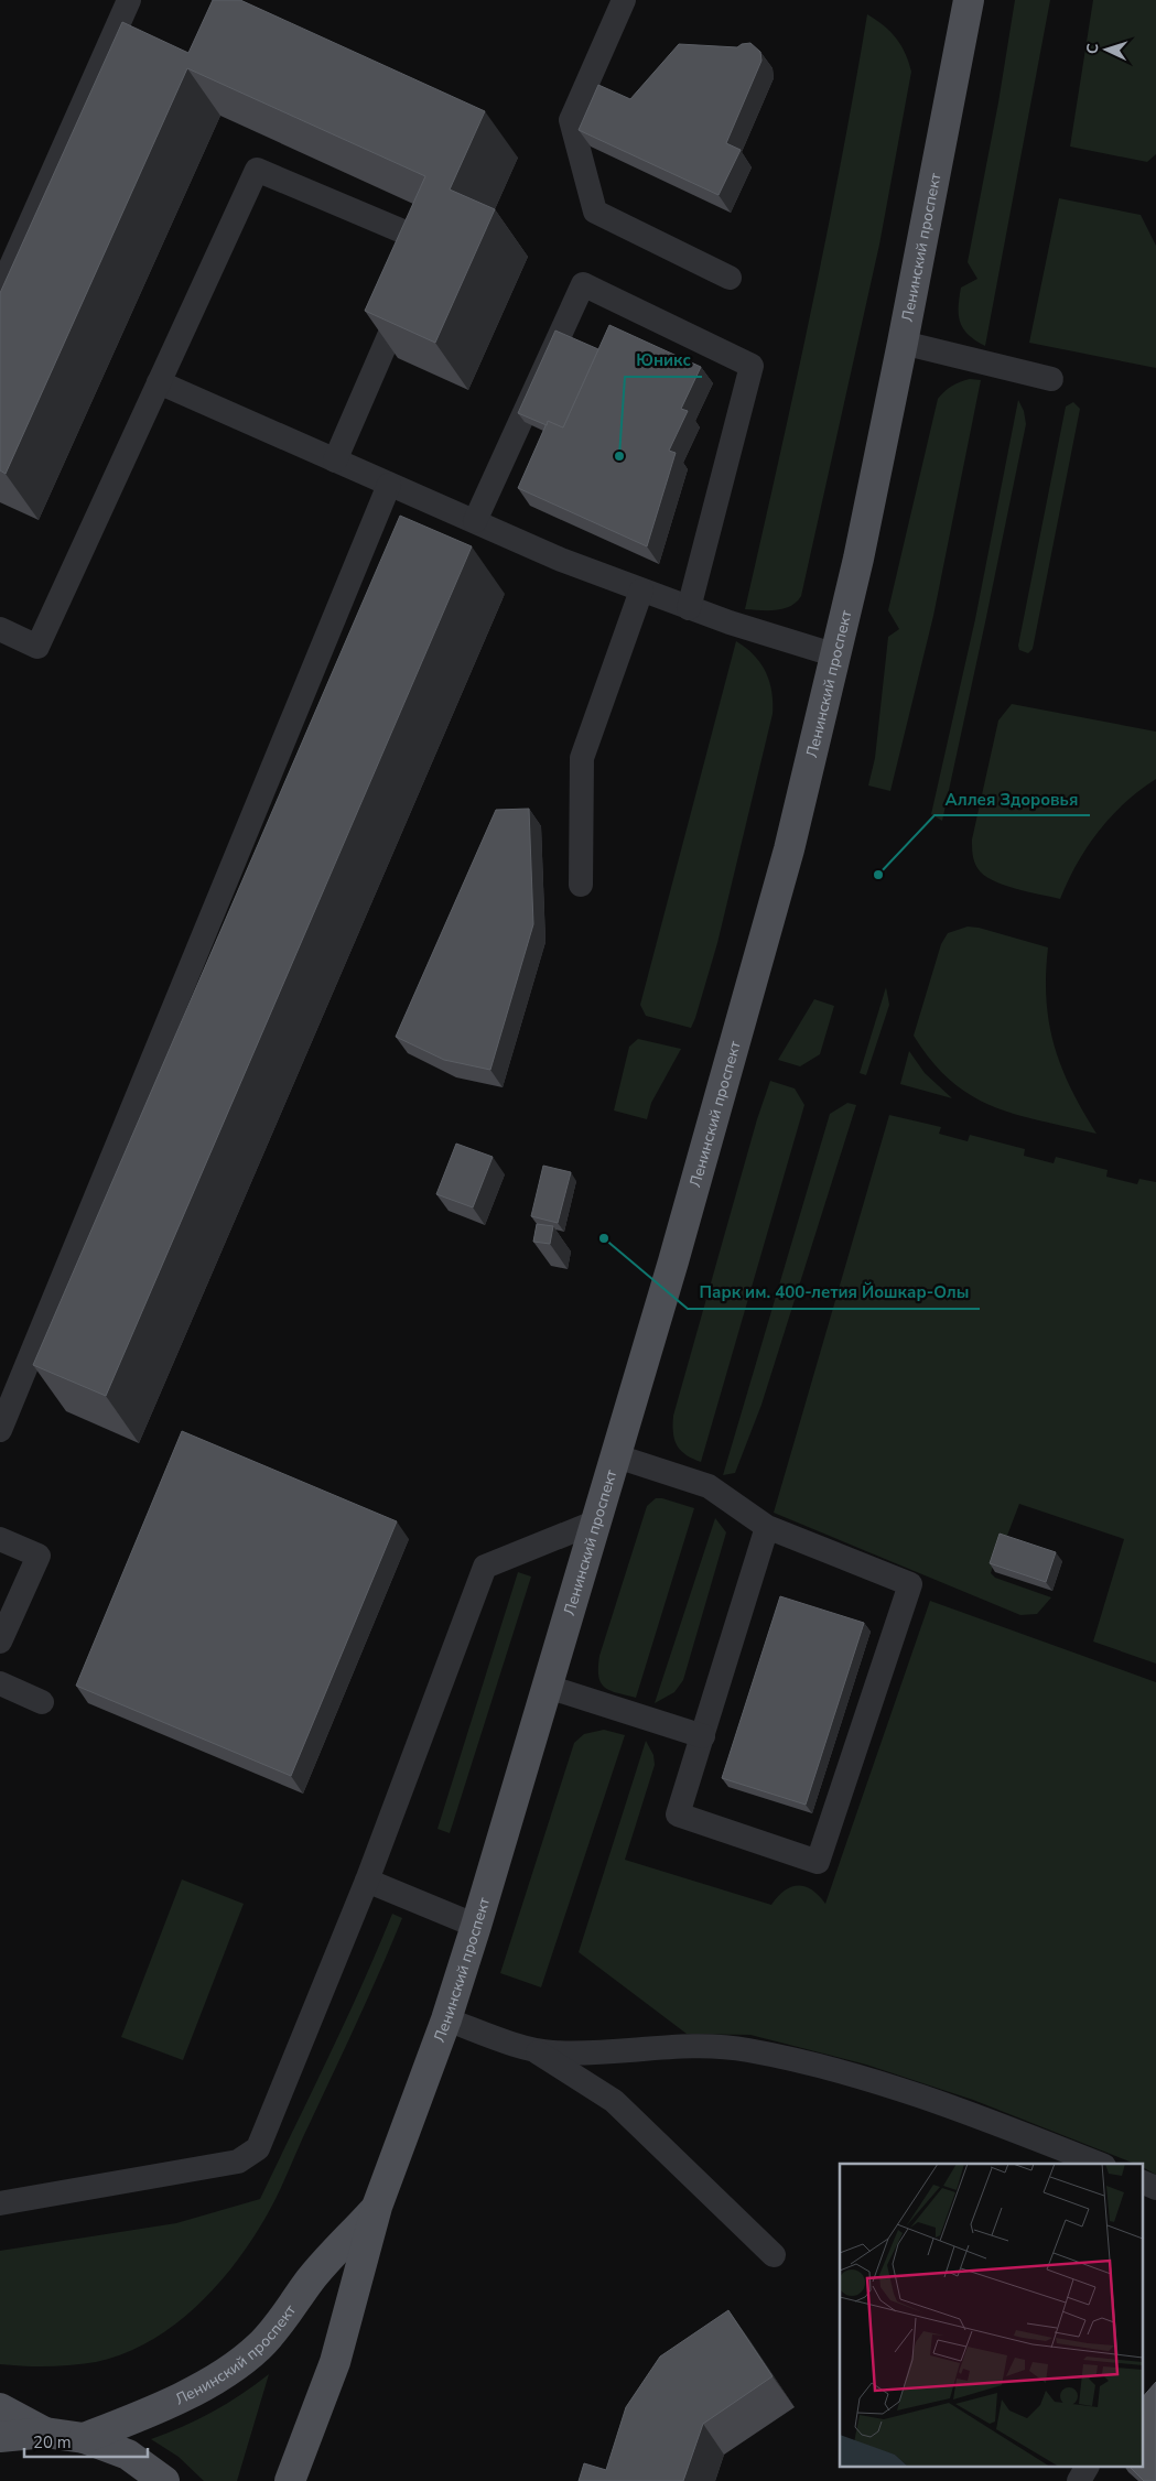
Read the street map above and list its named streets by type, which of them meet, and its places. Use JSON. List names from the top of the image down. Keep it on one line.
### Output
{"streets":{"main road":["Ленинский проспект"]},"places":["Юникс","Аллея Здоровья","Парк им. 400-летия Йошкар-Олы"],"scale_bar":"20 m","north":"left"}
